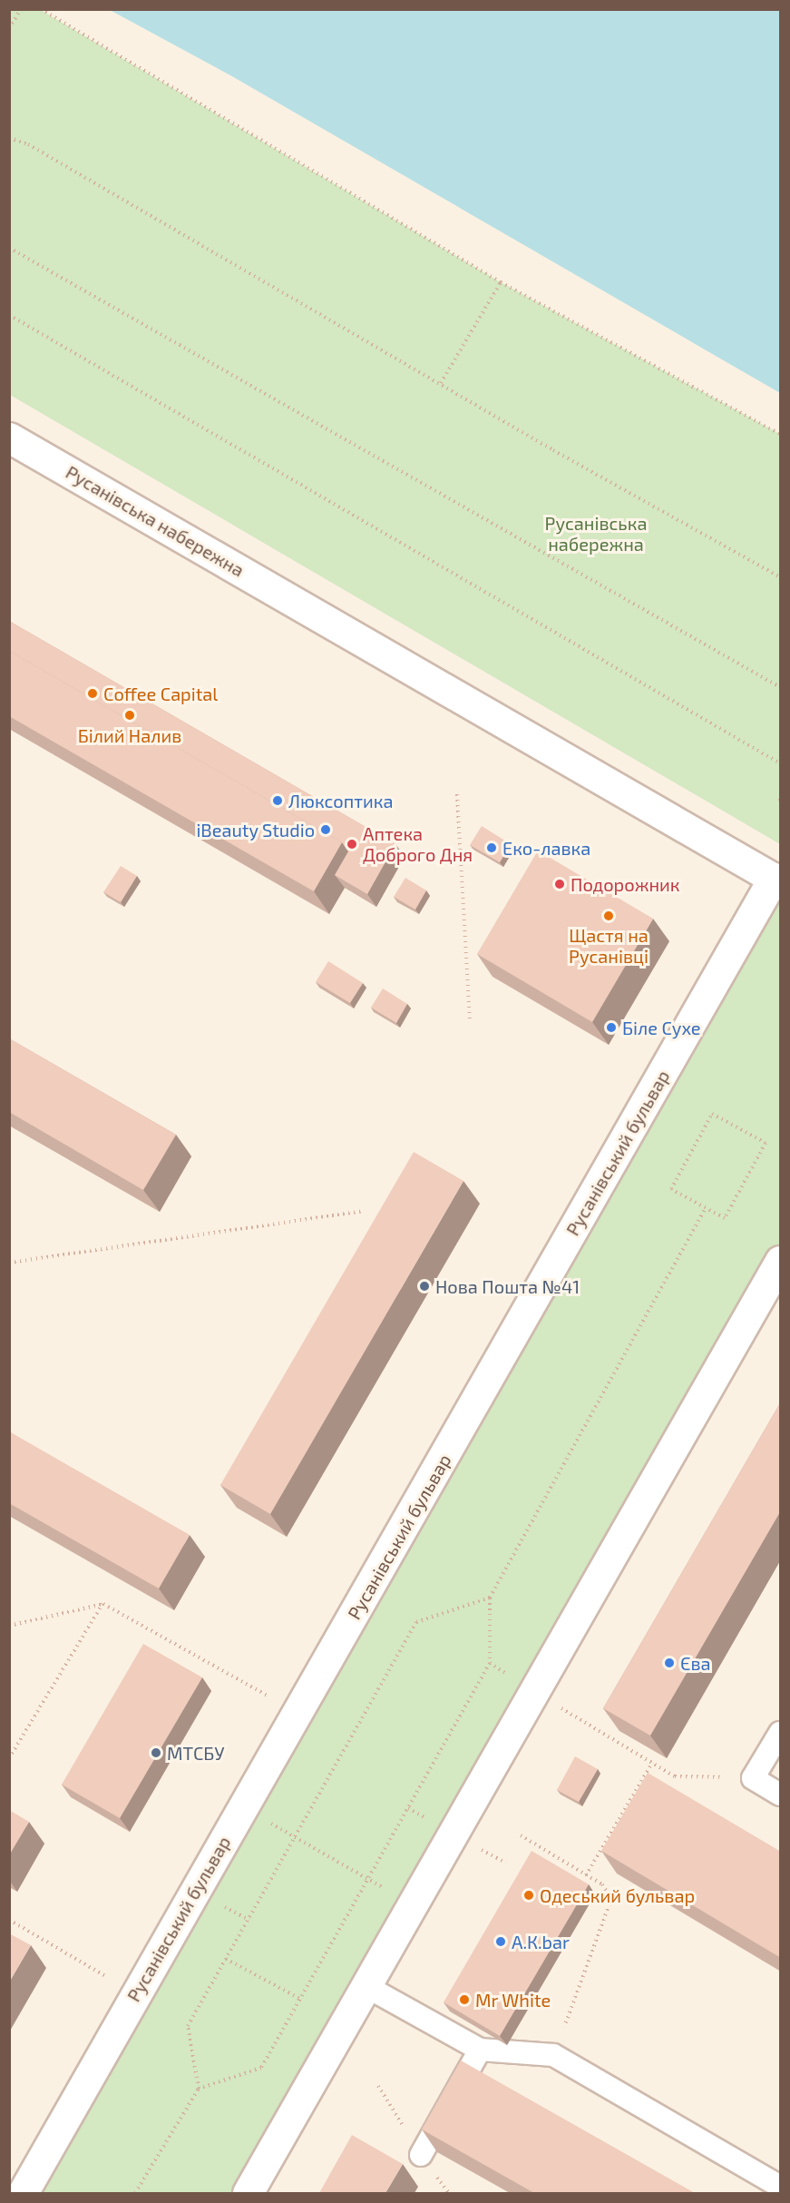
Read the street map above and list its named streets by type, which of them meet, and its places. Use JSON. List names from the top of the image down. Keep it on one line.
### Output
{"streets":{"street":["Русанівська набережна","Русанівський бульвар"]},"crossings":[["Русанівська набережна","Русанівський бульвар"]],"parks":["Русанівська набережна"],"places":["Coffee Capital","Білий Налив","Люксоптика","iBeauty Studio","Аптека Доброго Дня","Еко-лавка","Подорожник","Щастя на Русанівці","Біле Сухе","Нова Пошта №41","Єва","МТСБУ","Одеський бульвар","А.К.bar","Mr White"]}
